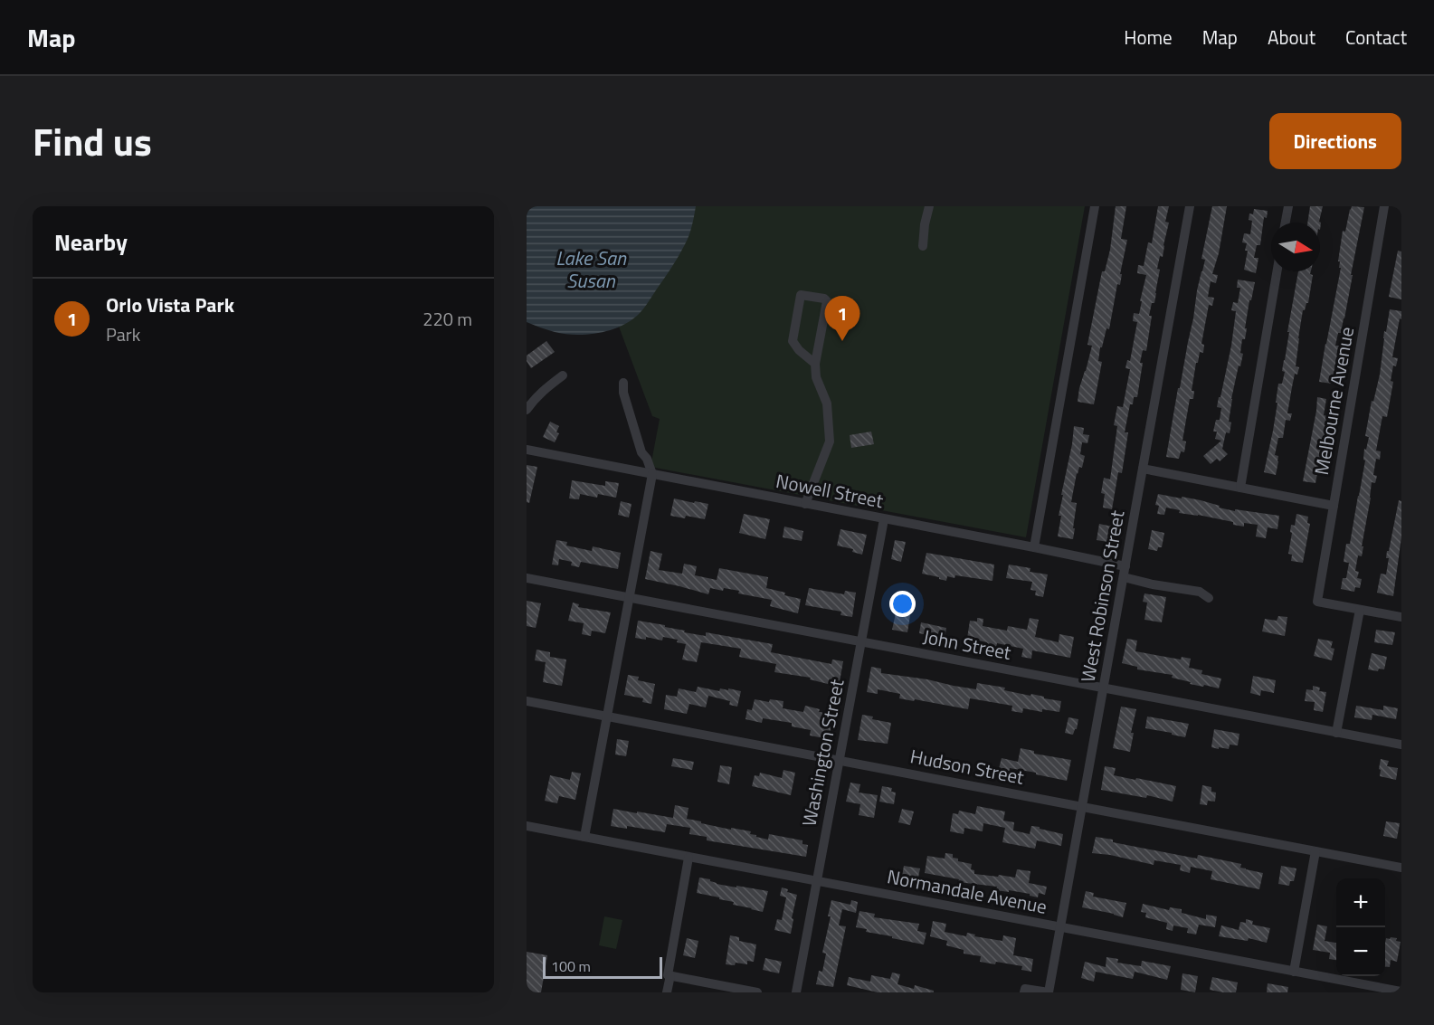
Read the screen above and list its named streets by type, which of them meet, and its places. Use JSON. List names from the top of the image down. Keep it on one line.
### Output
{"streets":{"street":["Melbourne Avenue","Nowell Street","West Robinson Street","John Street","Washington Street","Hudson Street","Normandale Avenue"]},"crossings":[["Nowell Street","West Robinson Street"],["Nowell Street","Washington Street"],["West Robinson Street","John Street"],["West Robinson Street","Hudson Street"],["West Robinson Street","Normandale Avenue"],["John Street","Washington Street"],["Washington Street","Hudson Street"],["Washington Street","Normandale Avenue"]],"water":["Lake San Susan"],"scale_bar":"100 m","north":"right","page":{"header":"Map","nav":["Home","Map","About","Contact"],"title":"Find us","buttons":"Directions","heading":"Nearby","list":[{"mark":"1","name":"Orlo Vista Park","note":"Park","value":"220 m"}],"pins":"1","map_buttons":["+","−"],"scale":"100 m"}}
